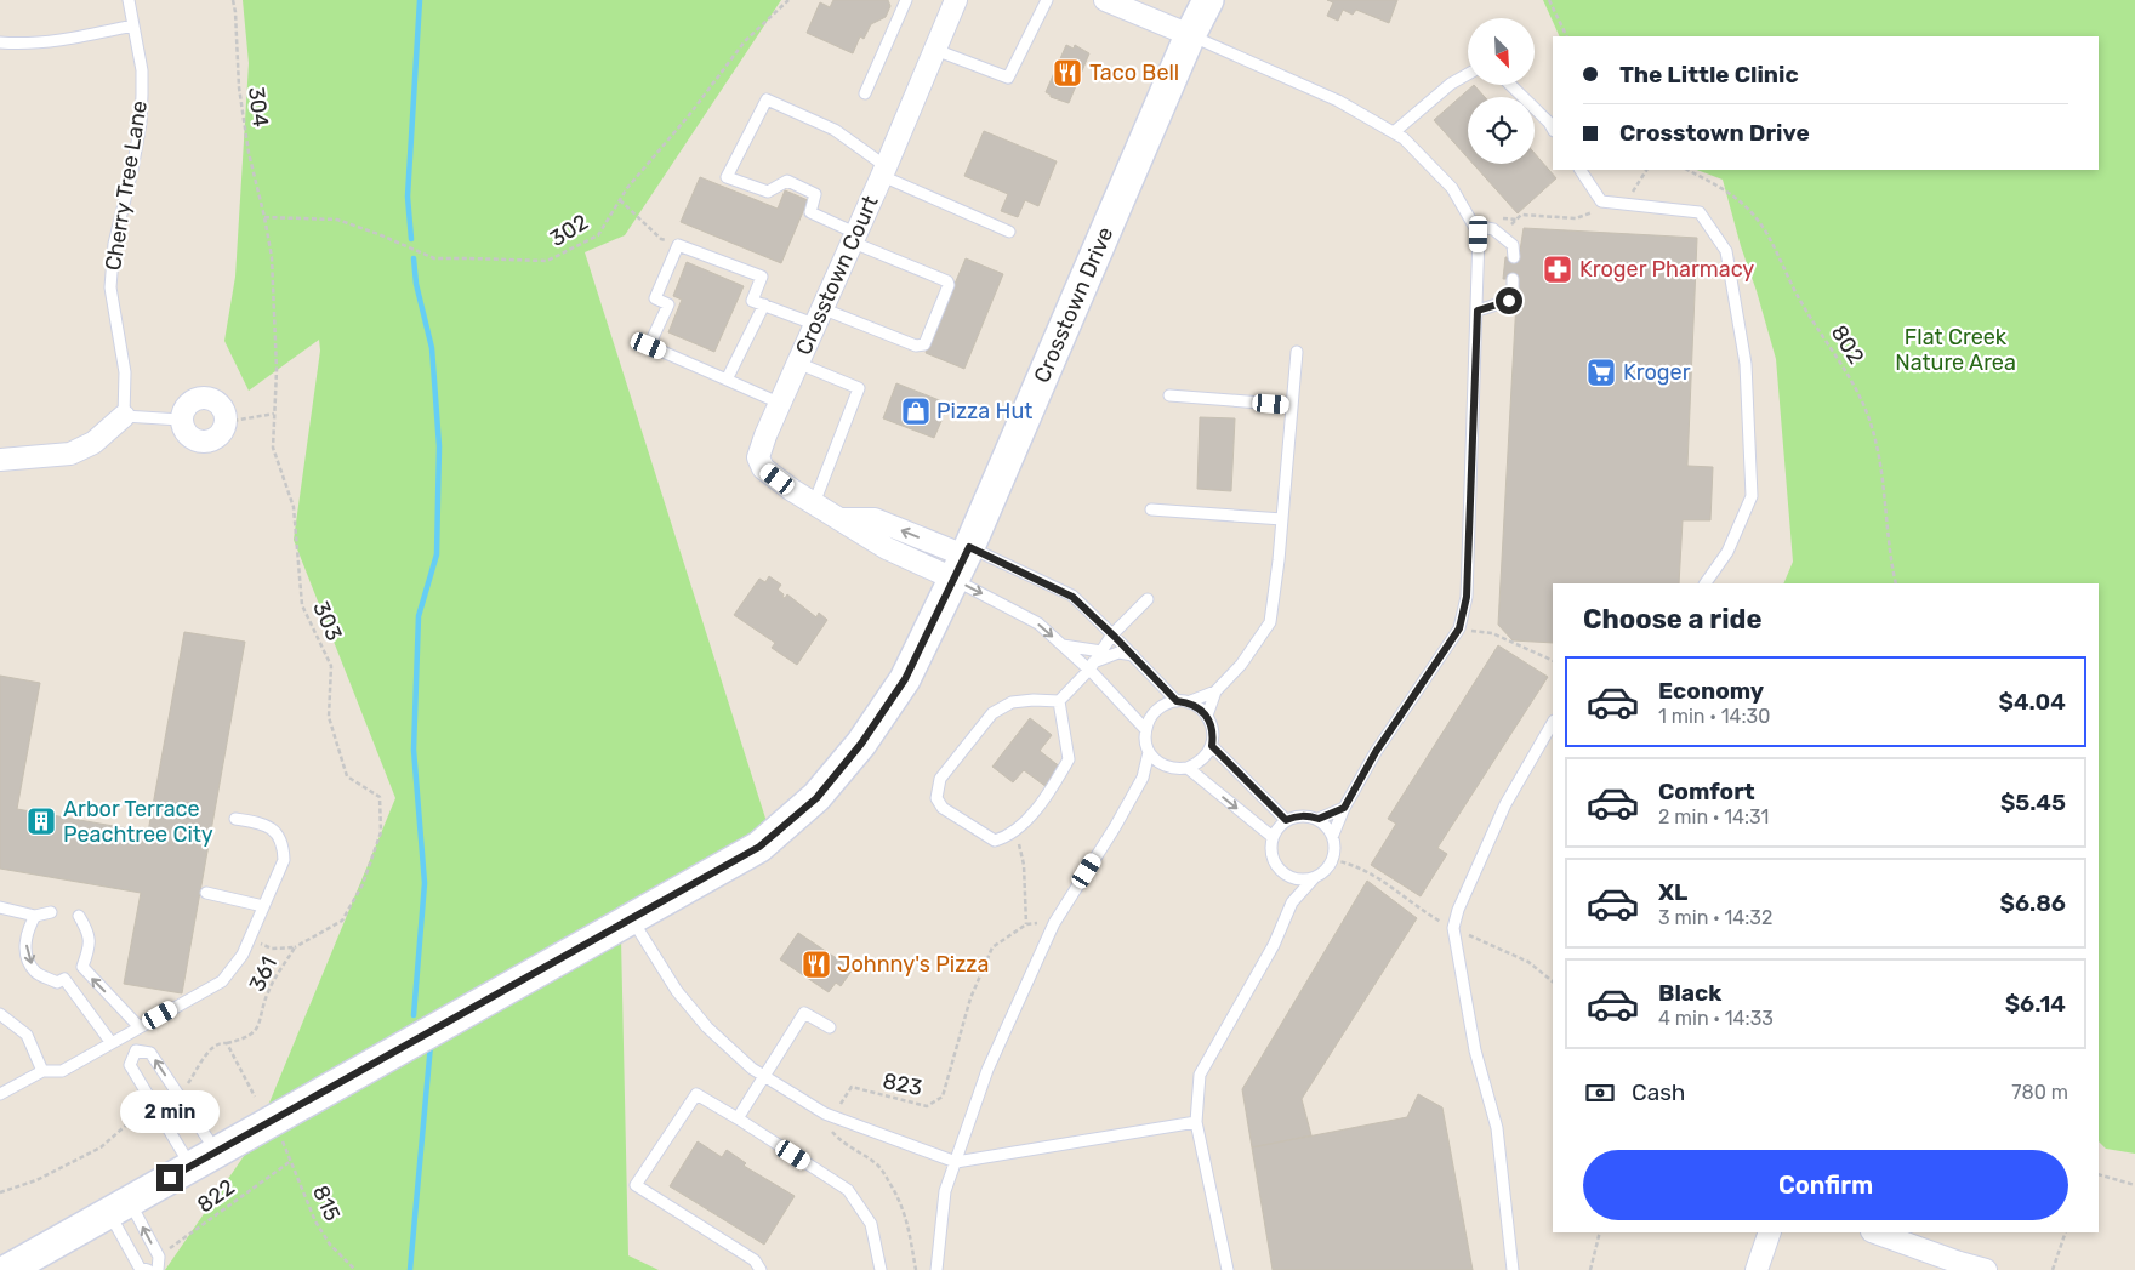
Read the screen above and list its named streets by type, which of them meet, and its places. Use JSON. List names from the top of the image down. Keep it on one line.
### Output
{"streets":{"street":["Crosstown Court","Crosstown Drive"],"lane":["Cherry Tree Lane"],"path":["304","302","802","303","361","823","822","815"]},"crossings":[["304","302"],["304","303"],["302","303"],["Crosstown Court","Crosstown Drive"],["303","361"],["822","815"]],"parks":["Flat Creek Nature Area"],"places":{"restaurant":["Taco Bell","Johnny's Pizza"],"pharmacy":["Kroger Pharmacy"],"supermarket":["Kroger"],"shop":["Pizza Hut"],"building":["Arbor Terrace Peachtree City"]},"north":"bottom right","page":{"banner":["The Little Clinic","Crosstown Drive"],"heading":"Choose a ride","list":[{"name":"Economy","note":"1 min · 14:30","value":"$4.04"},{"name":"Comfort","note":"2 min · 14:31","value":"$5.45"},{"name":"XL","note":"3 min · 14:32","value":"$6.86"},{"name":"Black","note":"4 min · 14:33","value":"$6.14"}],"pay":["Cash","780 m"],"bubble":"2 min","buttons":"Confirm"}}
